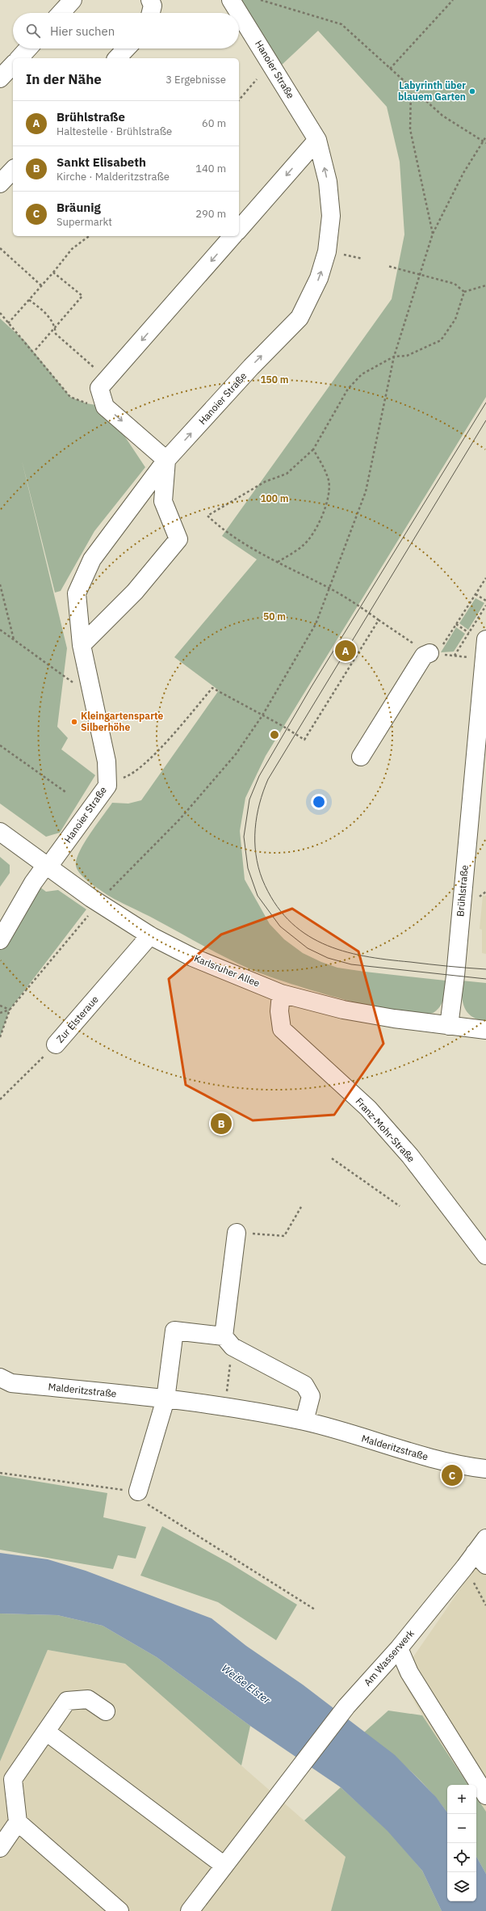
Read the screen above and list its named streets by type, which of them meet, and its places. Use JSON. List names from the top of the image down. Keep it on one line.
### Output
{"streets":{"street":["Hanoier Straße","Brühlstraße","Karlsruher Allee","Zur Elsteraue","Franz-Mohr-Straße","Malderitzstraße","Am Wasserwerk"]},"crossings":[["Hanoier Straße","Karlsruher Allee"],["Brühlstraße","Karlsruher Allee"],["Karlsruher Allee","Zur Elsteraue"],["Karlsruher Allee","Franz-Mohr-Straße"]],"water":["Weiße Elster"],"places":["Labyrinth über blauem Garten","Kleingartensparte Silberhöhe"],"page":{"search":"Hier suchen","heading":["In der Nähe","3 Ergebnisse"],"list":[{"mark":"A","name":"Brühlstraße","note":"Haltestelle · Brühlstraße","value":"60 m"},{"mark":"B","name":"Sankt Elisabeth","note":"Kirche · Malderitzstraße","value":"140 m"},{"mark":"C","name":"Bräunig","note":"Supermarkt","value":"290 m"}],"pins":["A","B","C"],"map_buttons":["+","−"]},"rings":["150 m","100 m","50 m"]}
